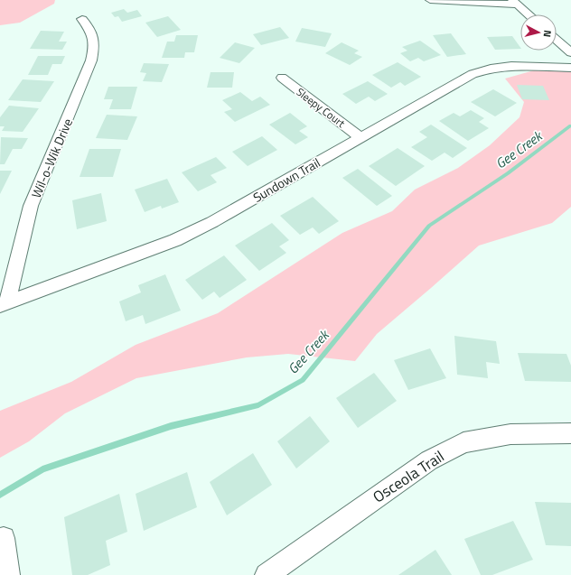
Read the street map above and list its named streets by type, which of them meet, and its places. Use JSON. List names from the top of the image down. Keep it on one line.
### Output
{"streets":{"street":["Sleepy Court","Wil-o-Wik Drive","Sundown Trail","Osceola Trail"]},"crossings":[["Sleepy Court","Sundown Trail"],["Wil-o-Wik Drive","Sundown Trail"]],"water":["Gee Creek"],"north":"right"}
